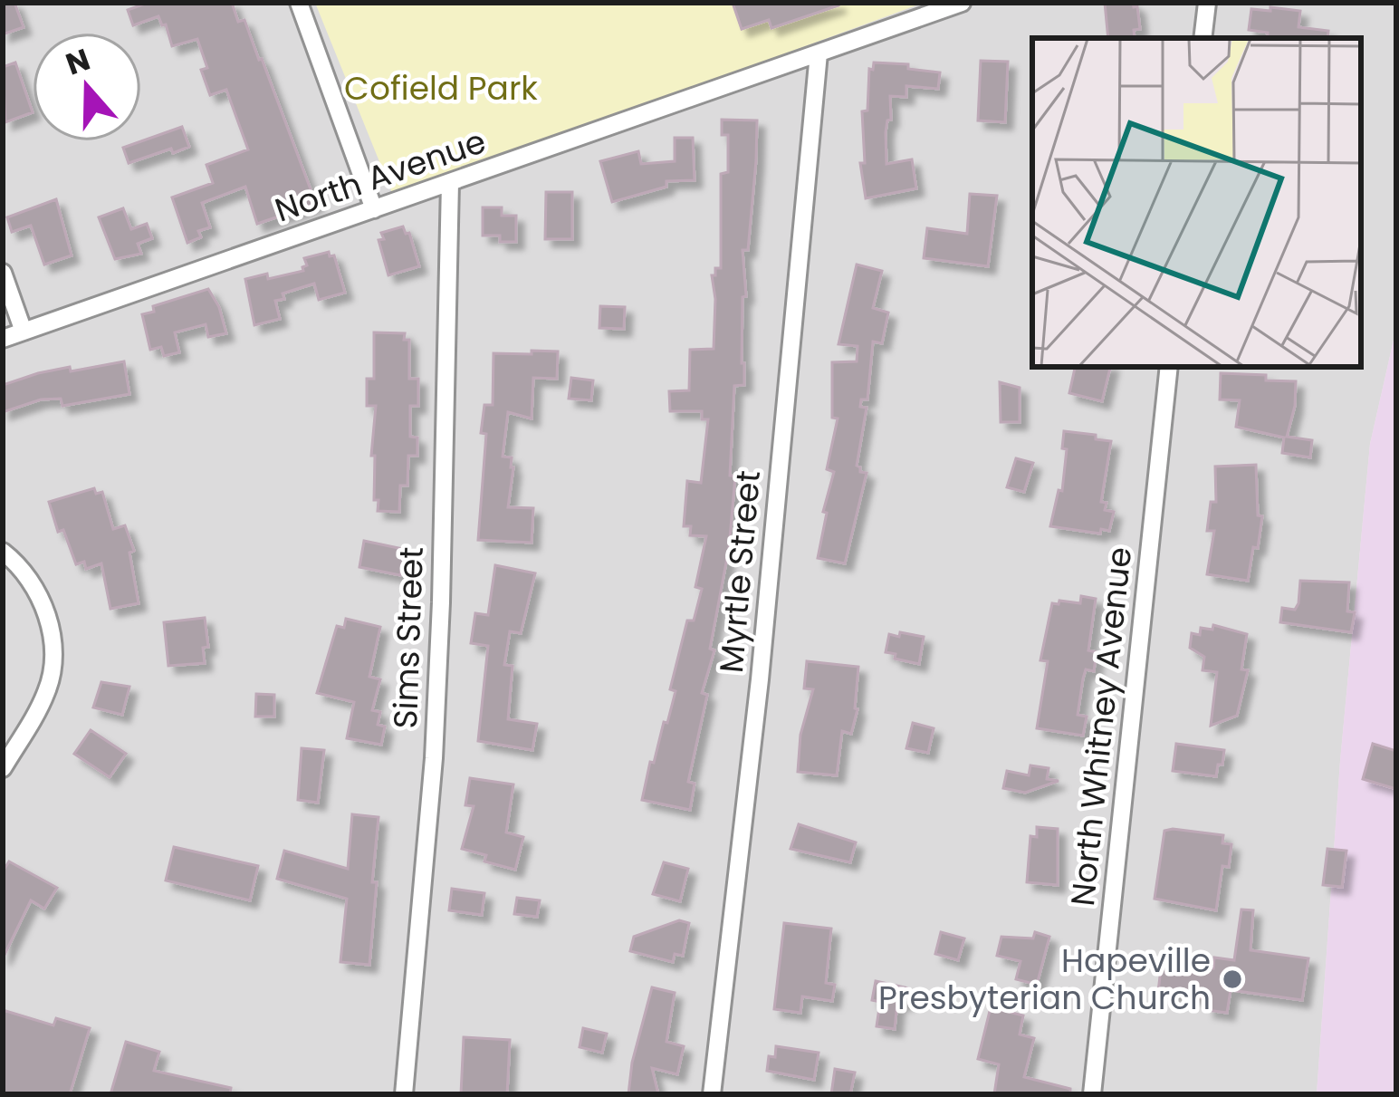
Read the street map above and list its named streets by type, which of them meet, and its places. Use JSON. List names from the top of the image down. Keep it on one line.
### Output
{"streets":{"street":["North Avenue","Myrtle Street","Sims Street","North Whitney Avenue"]},"crossings":[["North Avenue","Myrtle Street"],["North Avenue","Sims Street"]],"parks":["Cofield Park"],"places":["Hapeville Presbyterian Church"],"north":"top"}
